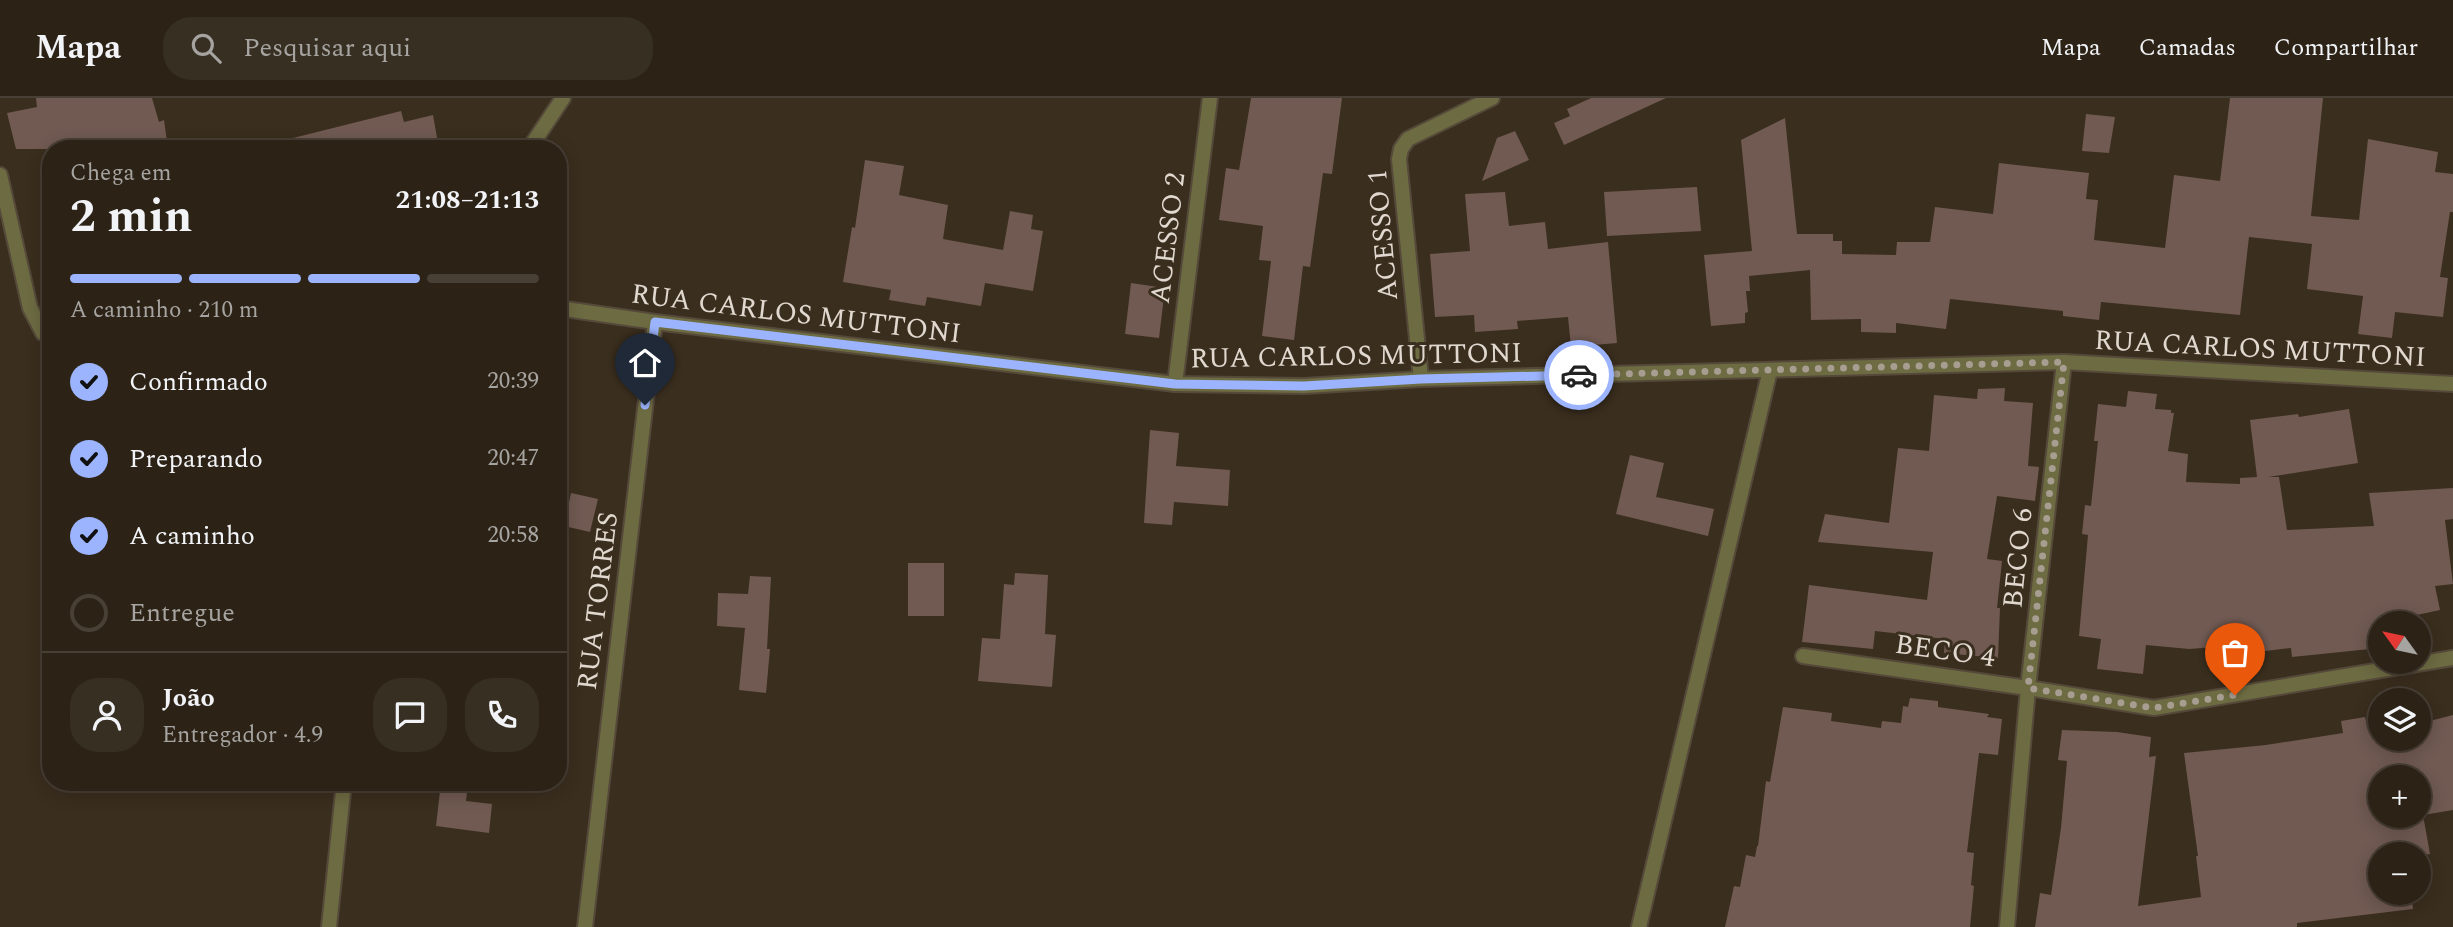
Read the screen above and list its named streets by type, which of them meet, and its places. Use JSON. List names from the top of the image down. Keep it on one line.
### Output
{"streets":{"street":["ACESSO 1","ACESSO 2","RUA CARLOS MUTTONI","BECO 6","RUA TORRES","BECO 4"]},"crossings":[["ACESSO 1","RUA CARLOS MUTTONI"],["ACESSO 2","RUA CARLOS MUTTONI"],["RUA CARLOS MUTTONI","BECO 6"],["RUA CARLOS MUTTONI","RUA TORRES"],["BECO 6","BECO 4"]],"north":"top left","page":{"header":"Mapa","search":"Pesquisar aqui","nav":["Mapa","Camadas","Compartilhar"],"heading":["2 min","Chega em","21:08–21:13"],"panel":["João","Entregador · 4.9"],"bar":"A caminho · 210 m","list":[["Confirmado","20:39"],["Preparando","20:47"],["A caminho","20:58"],"Entregue"],"map_buttons":["+","−"]}}
